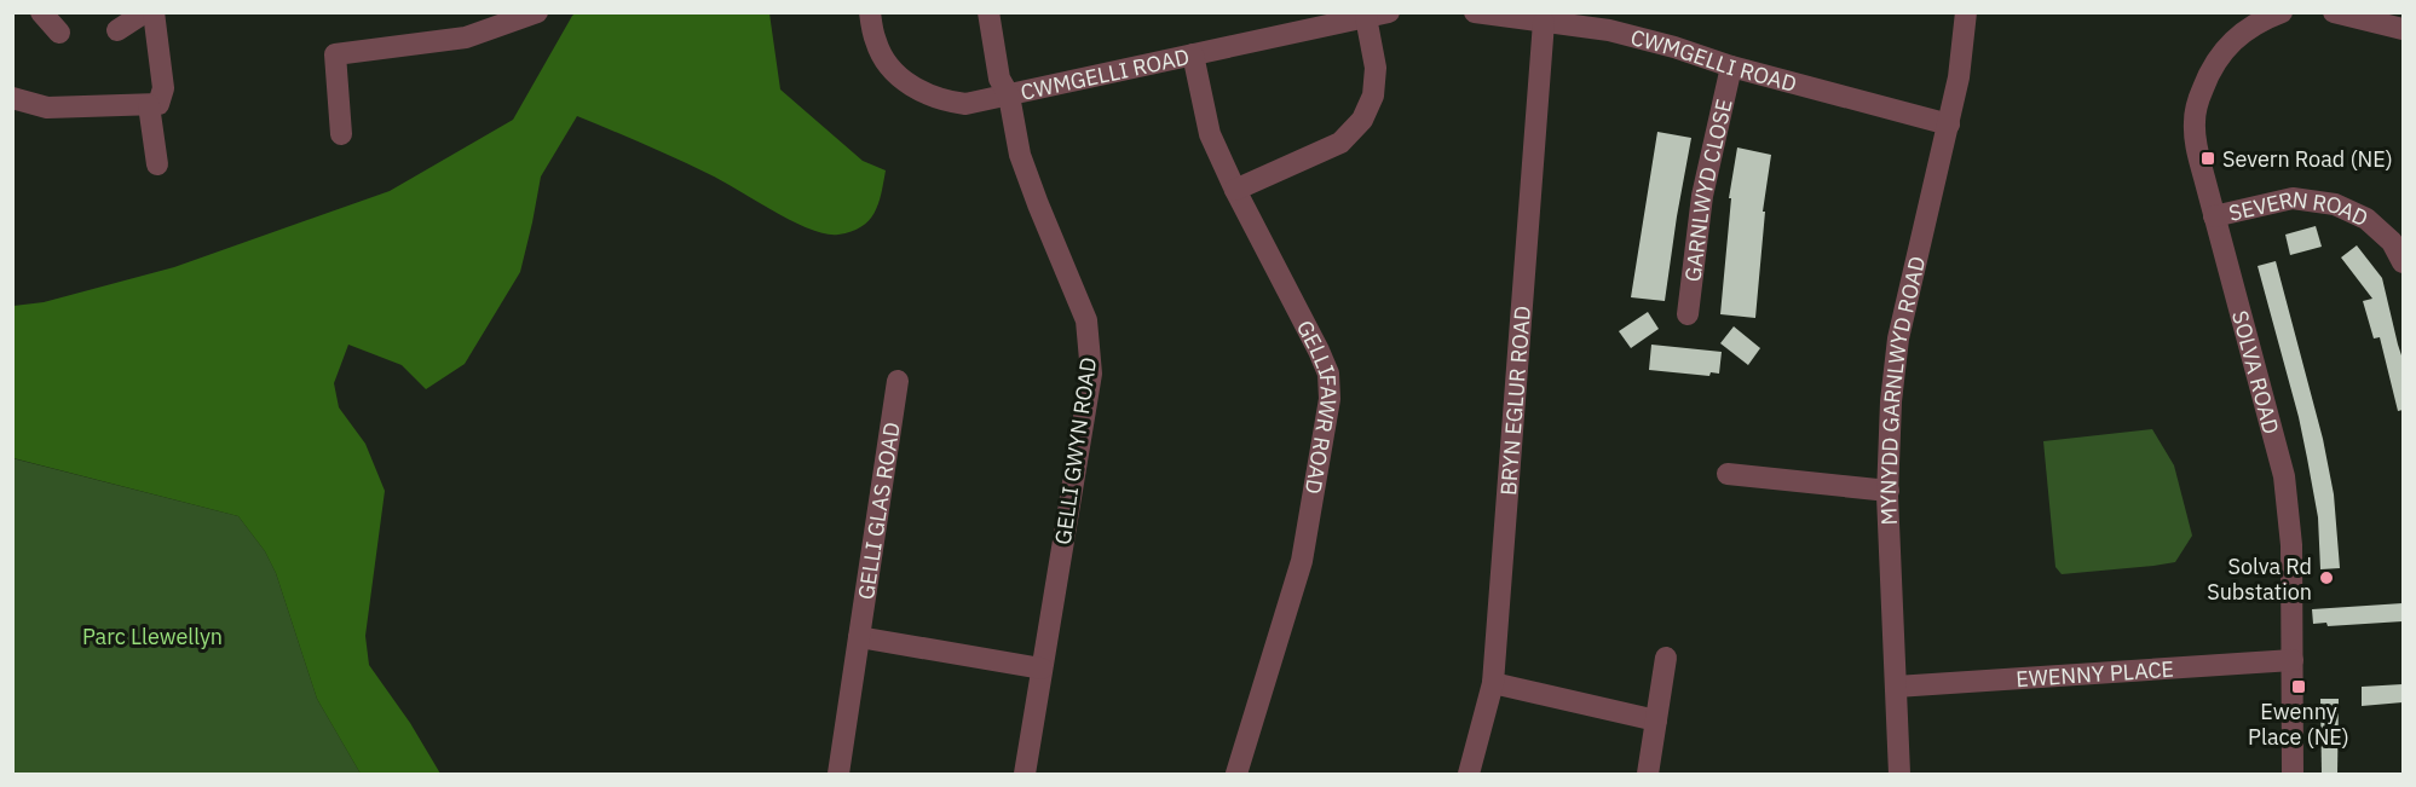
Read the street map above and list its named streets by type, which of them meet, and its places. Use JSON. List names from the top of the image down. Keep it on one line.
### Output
{"streets":{"street":["CWMGELLI ROAD","GARNLWYD CLOSE","SEVERN ROAD","SOLVA ROAD","MYNYDD GARNLWYD ROAD","BRYN EGLUR ROAD","GELLIFAWR ROAD","GELLI GWYN ROAD","GELLI GLAS ROAD","EWENNY PLACE"]},"crossings":[["CWMGELLI ROAD","GARNLWYD CLOSE"],["CWMGELLI ROAD","MYNYDD GARNLWYD ROAD"],["CWMGELLI ROAD","BRYN EGLUR ROAD"],["CWMGELLI ROAD","GELLIFAWR ROAD"],["CWMGELLI ROAD","GELLI GWYN ROAD"],["SEVERN ROAD","SOLVA ROAD"],["SOLVA ROAD","EWENNY PLACE"],["MYNYDD GARNLWYD ROAD","EWENNY PLACE"]],"parks":["Parc Llewellyn"],"places":{"transit":["Severn Road (NE)","Ewenny Place (NE)"],"other":["Solva Rd Substation"]}}
